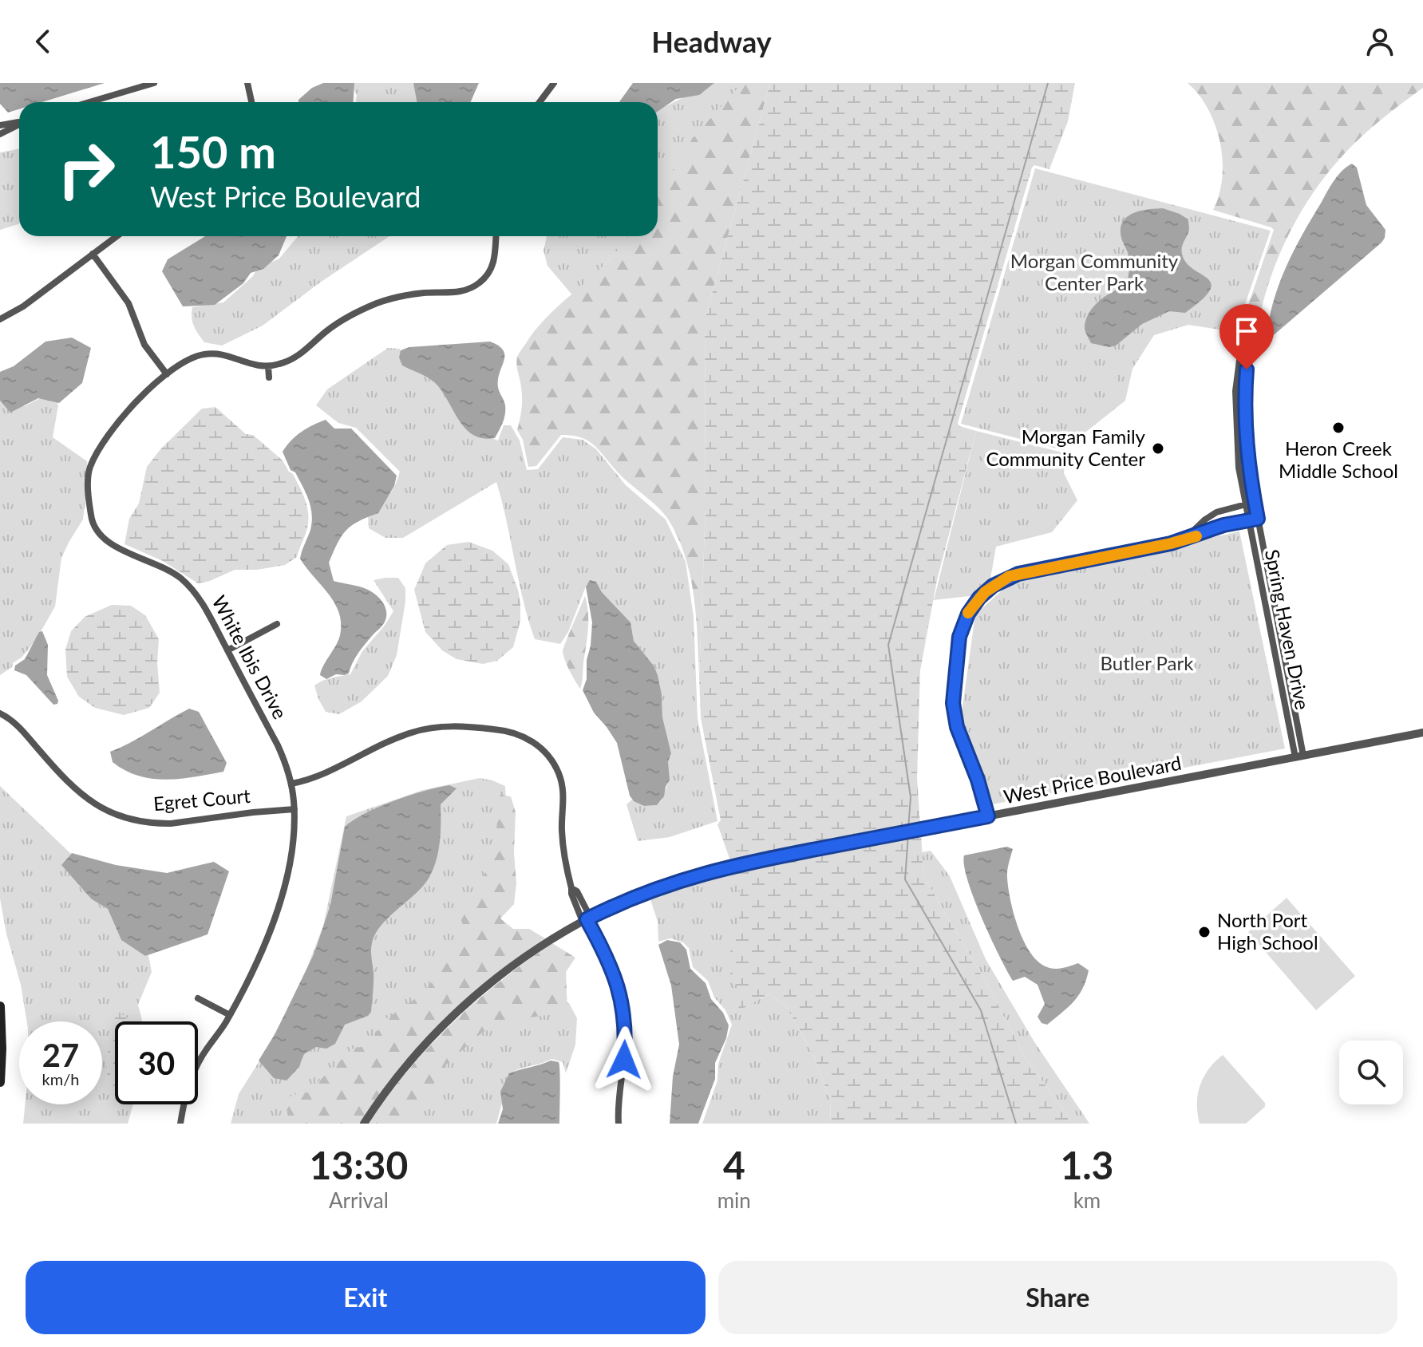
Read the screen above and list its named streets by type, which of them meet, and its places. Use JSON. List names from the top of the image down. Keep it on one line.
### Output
{"streets":{"street":["Spring Haven Drive","White Ibis Drive","West Price Boulevard","Egret Court"]},"crossings":[["Spring Haven Drive","West Price Boulevard"],["White Ibis Drive","Egret Court"]],"parks":["Morgan Community Center Park","Butler Park"],"places":["Heron Creek Middle School","Morgan Family Community Center","North Port High School"],"page":{"header":"Headway","turn":["150 m","West Price Boulevard"],"speed":"27 km/h","limit":"30","eta":["13:30","Arrival","4","min","1.3","km"],"buttons":["Exit","Share"]}}
